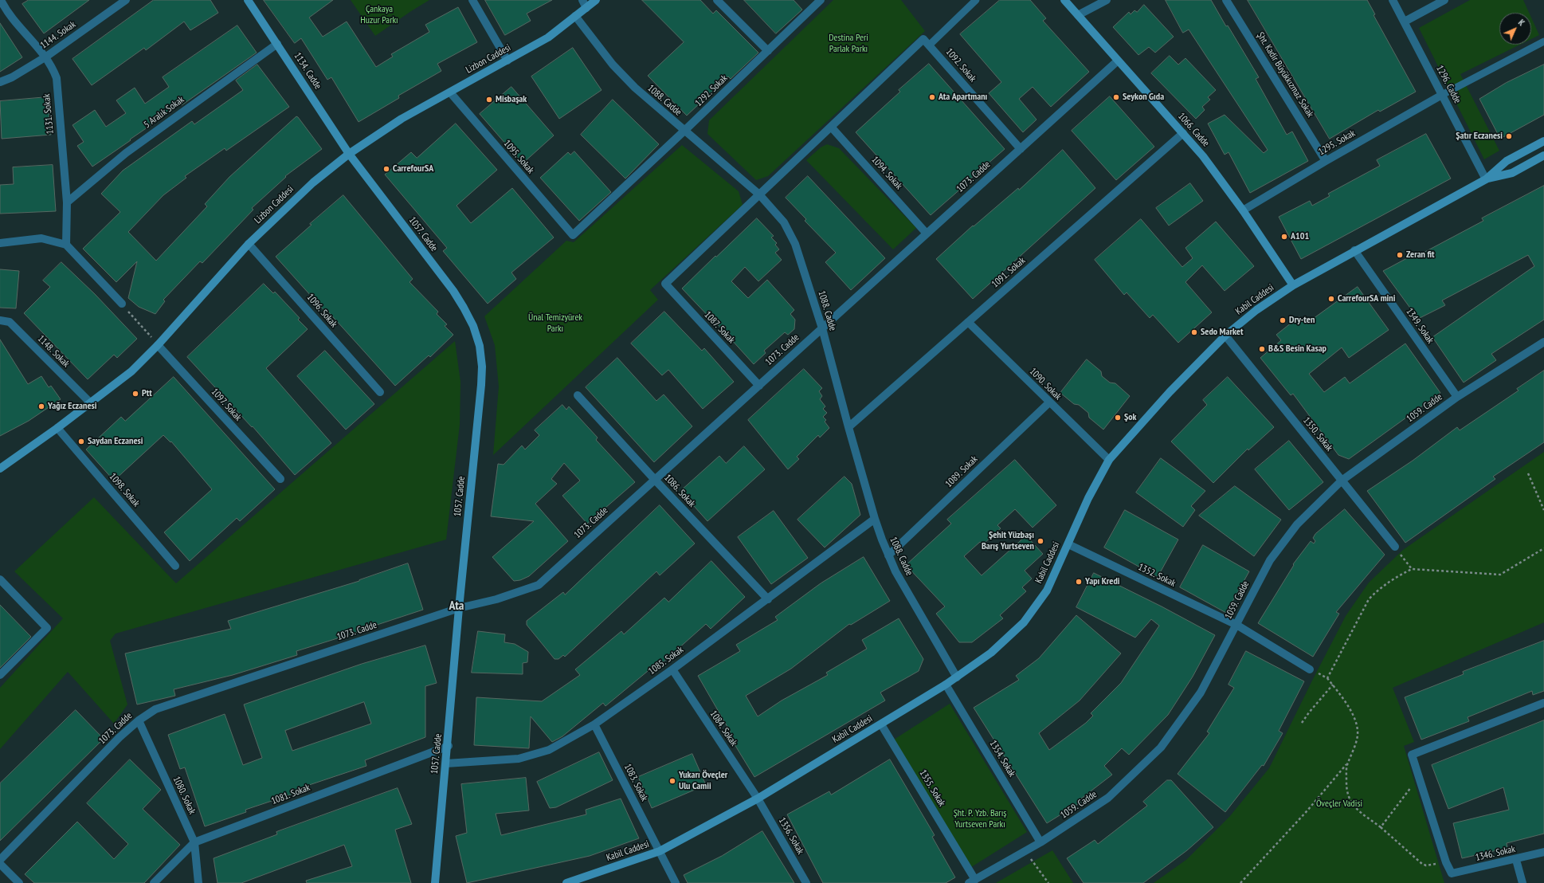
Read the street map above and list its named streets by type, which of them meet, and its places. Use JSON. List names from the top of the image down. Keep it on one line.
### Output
{"streets":{"main road":["Lizbon Caddesi","1134. Cadde","1066. Cadde","1057. Cadde","Kabil Caddesi"],"street":["1144. Sokak","1092. Sokak","Şht. Kadir Büyükkızmaz Sokak","1296. Cadde","1292. Sokak","1088. Cadde","5 Aralık Sokak","1131. Sokak","1295. Sokak","1095. Sokak","1094. Sokak","1073. Cadde","1091. Sokak","1096. Sokak","1349. Sokak","1087. Sokak","1148. Sokak","1090. Sokak","1097. Sokak","1059. Cadde","1350. Sokak","1089. Sokak","1098. Sokak","1086. Sokak","1352. Sokak","1085. Sokak","1084. Sokak","1354. Sokak","1083. Sokak","1355. Sokak","1081. Sokak","1080. Sokak","1356. Sokak","1346. Sokak"]},"crossings":[["1144. Sokak","1131. Sokak"],["Lizbon Caddesi","1134. Cadde"],["Lizbon Caddesi","1088. Cadde"],["Lizbon Caddesi","1095. Sokak"],["Lizbon Caddesi","1057. Cadde"],["Lizbon Caddesi","1096. Sokak"],["Lizbon Caddesi","1148. Sokak"],["Lizbon Caddesi","1097. Sokak"],["Lizbon Caddesi","1098. Sokak"],["1092. Sokak","1073. Cadde"],["1134. Cadde","5 Aralık Sokak"],["1134. Cadde","1057. Cadde"],["Şht. Kadir Büyükkızmaz Sokak","1295. Sokak"],["1296. Cadde","1295. Sokak"],["1296. Cadde","Kabil Caddesi"],["1292. Sokak","1088. Cadde"],["1292. Sokak","1095. Sokak"],["1088. Cadde","1073. Cadde"],["1088. Cadde","1091. Sokak"],["1088. Cadde","Kabil Caddesi"],["1088. Cadde","1087. Sokak"],["1088. Cadde","1089. Sokak"],["1088. Cadde","1085. Sokak"],["5 Aralık Sokak","1131. Sokak"],["1066. Cadde","1295. Sokak"],["1066. Cadde","1073. Cadde"],["1066. Cadde","1091. Sokak"],["1066. Cadde","Kabil Caddesi"],["1094. Sokak","1073. Cadde"],["1073. Cadde","1057. Cadde"],["1073. Cadde","1087. Sokak"],["1073. Cadde","1086. Sokak"],["1073. Cadde","1080. Sokak"],["1057. Cadde","1085. Sokak"],["1057. Cadde","1081. Sokak"],["1091. Sokak","1090. Sokak"],["Kabil Caddesi","1349. Sokak"],["Kabil Caddesi","1090. Sokak"],["Kabil Caddesi","1350. Sokak"],["Kabil Caddesi","1352. Sokak"],["Kabil Caddesi","1084. Sokak"],["Kabil Caddesi","1354. Sokak"],["Kabil Caddesi","1083. Sokak"],["Kabil Caddesi","1355. Sokak"],["Kabil Caddesi","1356. Sokak"],["1349. Sokak","1059. Cadde"],["1090. Sokak","1089. Sokak"],["1059. Cadde","1350. Sokak"],["1059. Cadde","1352. Sokak"],["1059. Cadde","1354. Sokak"],["1059. Cadde","1355. Sokak"],["1086. Sokak","1085. Sokak"],["1085. Sokak","1084. Sokak"],["1085. Sokak","1083. Sokak"],["1084. Sokak","1356. Sokak"],["1081. Sokak","1080. Sokak"]],"districts":["Ata"],"parks":["Çankaya Huzur Parkı","Destina Peri Parlak Parkı","Ünal Temizyürek Parkı","Öveçler Vadisi","Şht. P. Yzb. Barış Yurtseven Parkı"],"places":["Ata Apartmanı","Seykon Gıda","Misbaşak","Şatır Eczanesi","CarrefourSA","A101","Zeran fit","CarrefourSA mini","Dry-ten","Sedo Market","B&S Besin Kasap","Ptt","Yağız Eczanesi","Şok","Saydan Eczanesi","Şehit Yüzbaşı Barış Yurtseven","Yapı Kredi","Yukarı Öveçler Ulu Camii"],"north":"top right"}
